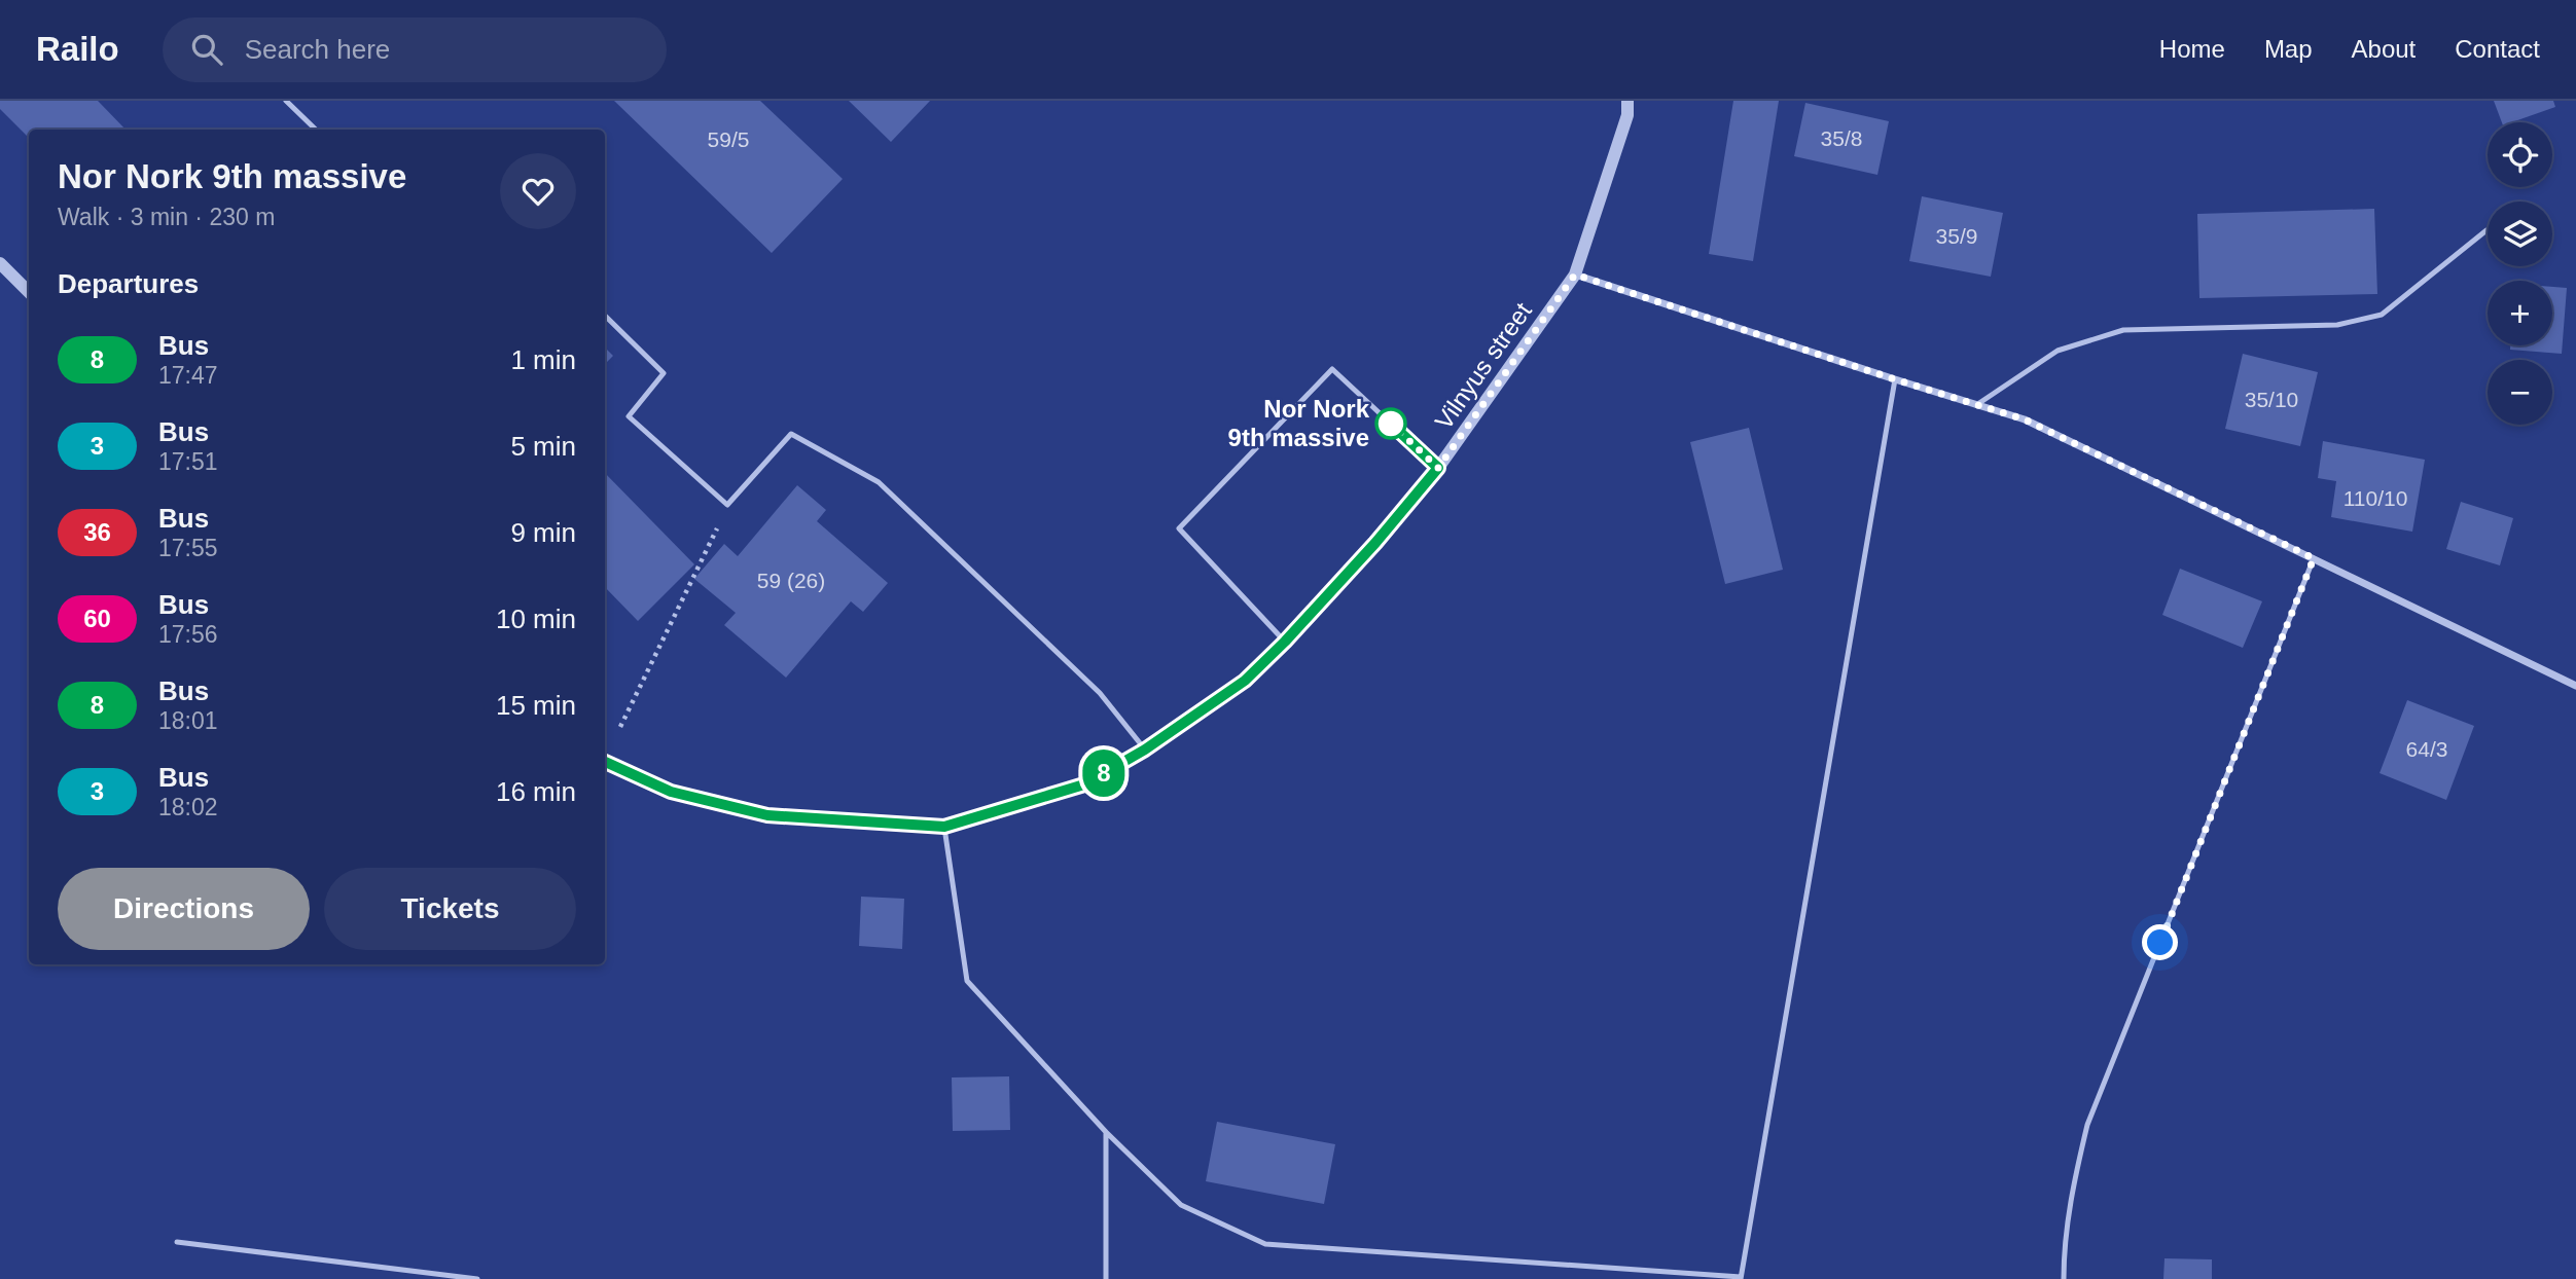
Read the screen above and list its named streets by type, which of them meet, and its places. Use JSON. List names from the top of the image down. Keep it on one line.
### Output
{"streets":{"street":["Vilnyus street"]},"places":["Nor Nork 9th massive"],"lines":["bus line 8"],"house_numbers":["35/8","59/5","35/9","35/10","110/10","59 (26)","64/3"],"page":{"header":"Railo","search":"Search here","nav":["Home","Map","About","Contact"],"on_map":"8","map_buttons":["+","−"],"heading":[["Nor Nork 9th massive","Walk · 3 min · 230 m"],"Departures"],"list":[{"mark":"8","name":"Bus","note":"17:47","value":"1 min"},{"mark":"3","name":"Bus","note":"17:51","value":"5 min"},{"mark":"36","name":"Bus","note":"17:55","value":"9 min"},{"mark":"60","name":"Bus","note":"17:56","value":"10 min"},{"mark":"8","name":"Bus","note":"18:01","value":"15 min"},{"mark":"3","name":"Bus","note":"18:02","value":"16 min"}],"buttons":["Directions","Tickets"]}}
